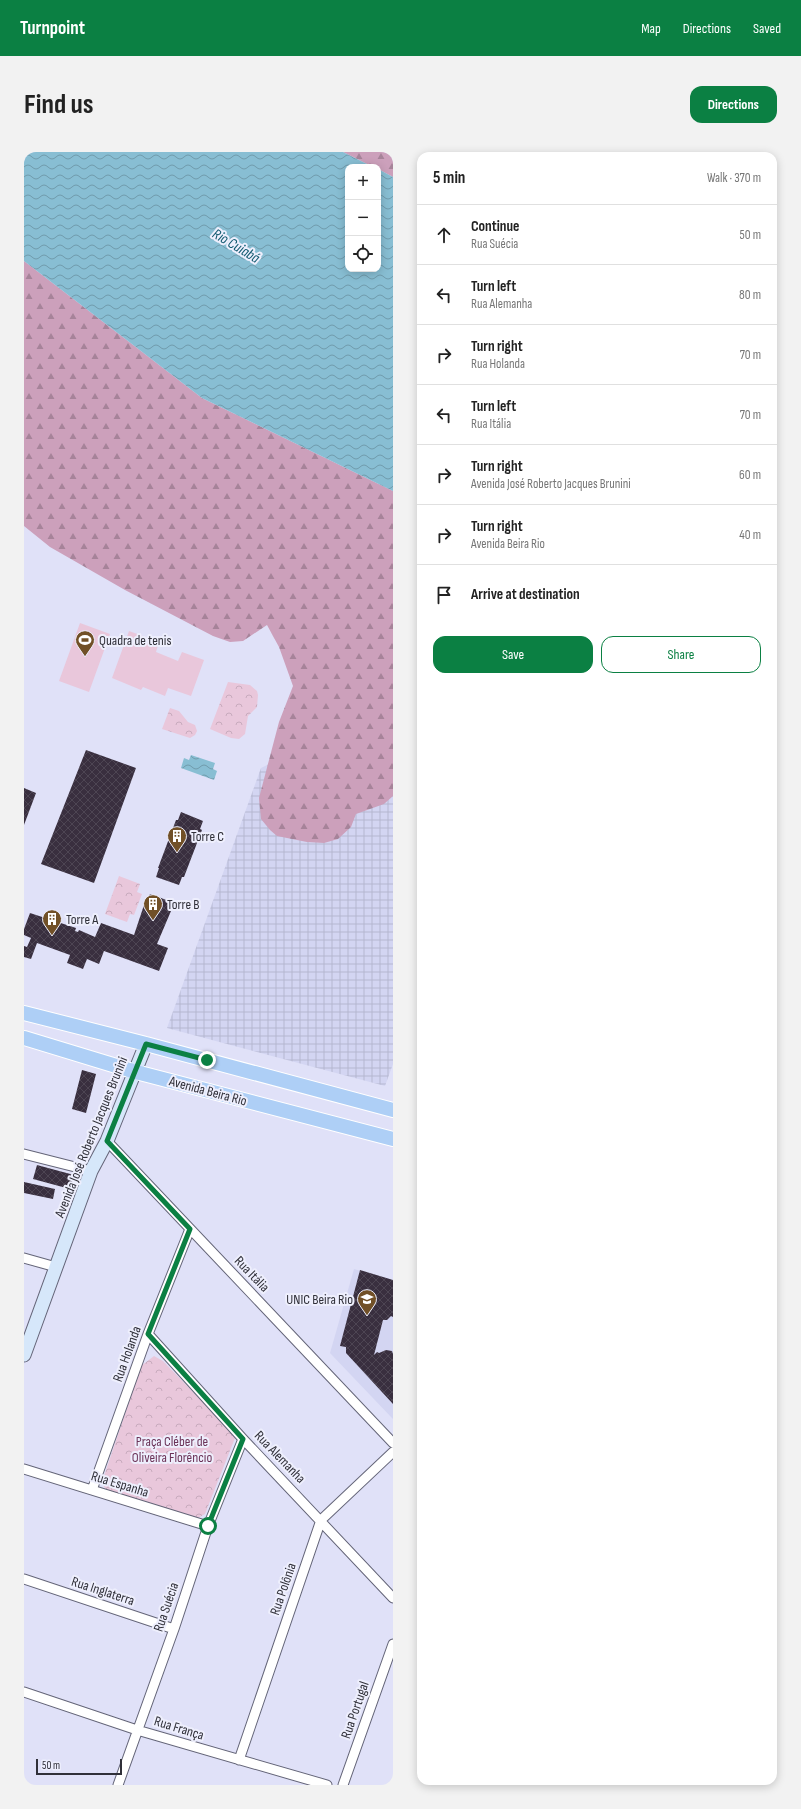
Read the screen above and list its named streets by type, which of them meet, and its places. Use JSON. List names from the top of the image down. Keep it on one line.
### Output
{"streets":{"main road":["Avenida Beira Rio","Avenida José Roberto Jacques Brunini"],"street":["Rua Itália","Rua Holanda","Rua Alemanha","Rua Espanha","Rua Polônia","Rua Inglaterra","Rua Suécia","Rua Portugal","Rua França"]},"crossings":[["Avenida Beira Rio","Avenida José Roberto Jacques Brunini"],["Avenida José Roberto Jacques Brunini","Rua Itália"],["Rua Itália","Rua Holanda"],["Rua Holanda","Rua Alemanha"],["Rua Holanda","Rua Espanha"],["Rua Alemanha","Rua Polônia"],["Rua Alemanha","Rua Suécia"],["Rua Espanha","Rua Suécia"],["Rua Polônia","Rua França"],["Rua Inglaterra","Rua Suécia"],["Rua Suécia","Rua França"]],"water":["Rio Cuiabá"],"parks":["Praça Cléber de Oliveira Florêncio"],"places":{"sports":["Quadra de tenis"],"building":["Torre C","Torre B","Torre A"],"school or university":["UNIC Beira Rio"]},"scale_bar":"50 m","page":{"header":"Turnpoint","nav":["Map","Directions","Saved"],"buttons":["Directions",["Save","Share"]],"title":"Find us","heading":["5 min","Walk · 370 m"],"map_buttons":["+","−"],"list":[["Continue","Rua Suécia","50 m"],["Turn left","Rua Alemanha","80 m"],["Turn right","Rua Holanda","70 m"],["Turn left","Rua Itália","70 m"],["Turn right","Avenida José Roberto Jacques Brunini","60 m"],["Turn right","Avenida Beira Rio","40 m"],"Arrive at destination"],"scale":"50 m"}}
